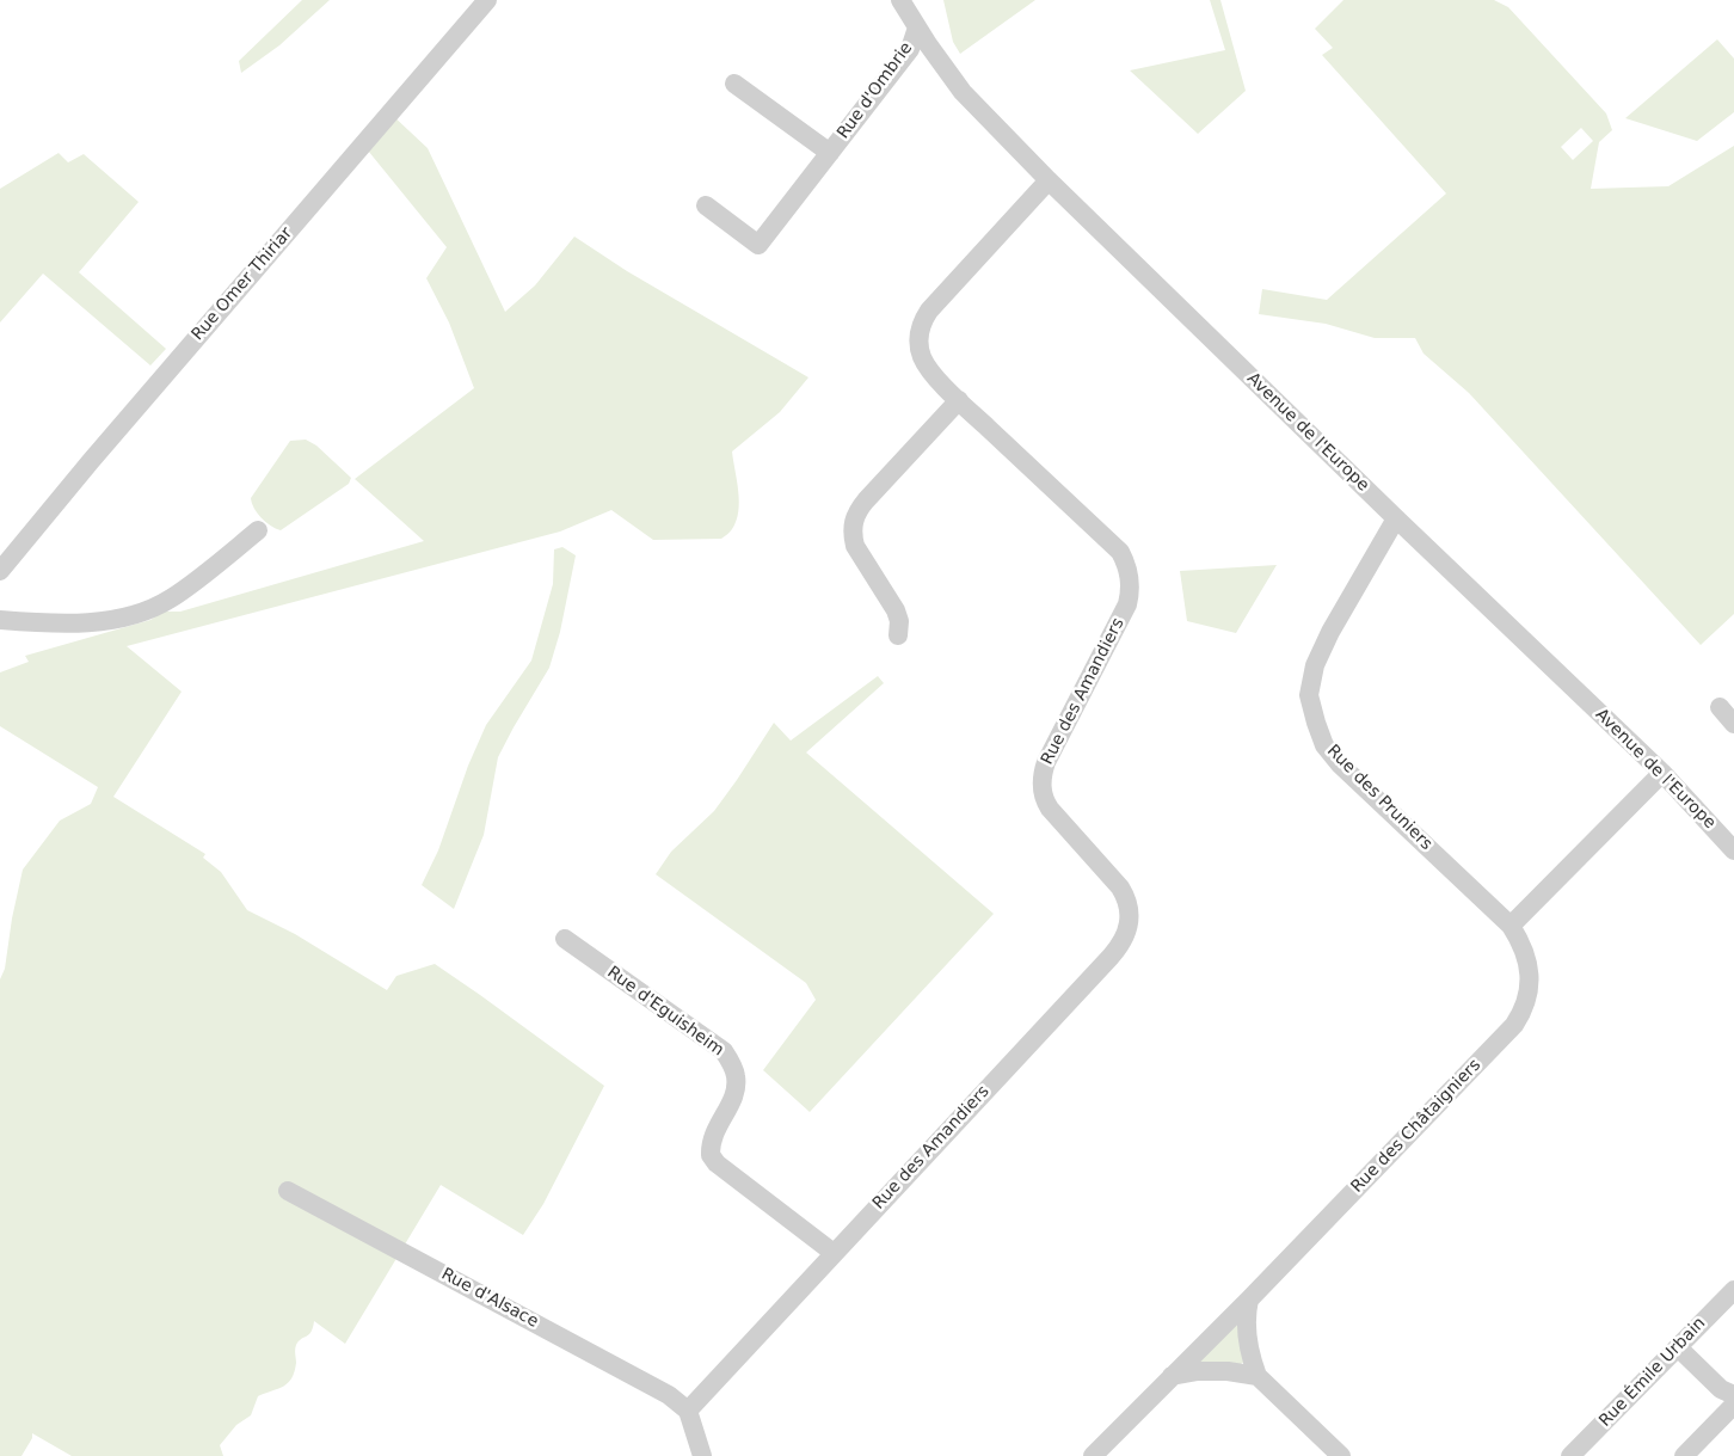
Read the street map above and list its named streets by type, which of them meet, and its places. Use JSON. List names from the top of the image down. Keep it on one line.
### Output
{"streets":{"street":["Rue d'Ombrie","Rue Omer Thiriar","Avenue de l'Europe","Rue des Amandiers","Rue des Pruniers","Rue d'Eguisheim","Rue des Châtaigniers","Rue d'Alsace","Rue Émile Urbain"]},"crossings":[["Rue d'Ombrie","Avenue de l'Europe"],["Avenue de l'Europe","Rue des Amandiers"],["Avenue de l'Europe","Rue des Pruniers"],["Rue des Amandiers","Rue d'Eguisheim"],["Rue des Amandiers","Rue d'Alsace"],["Rue des Pruniers","Rue des Châtaigniers"]]}
